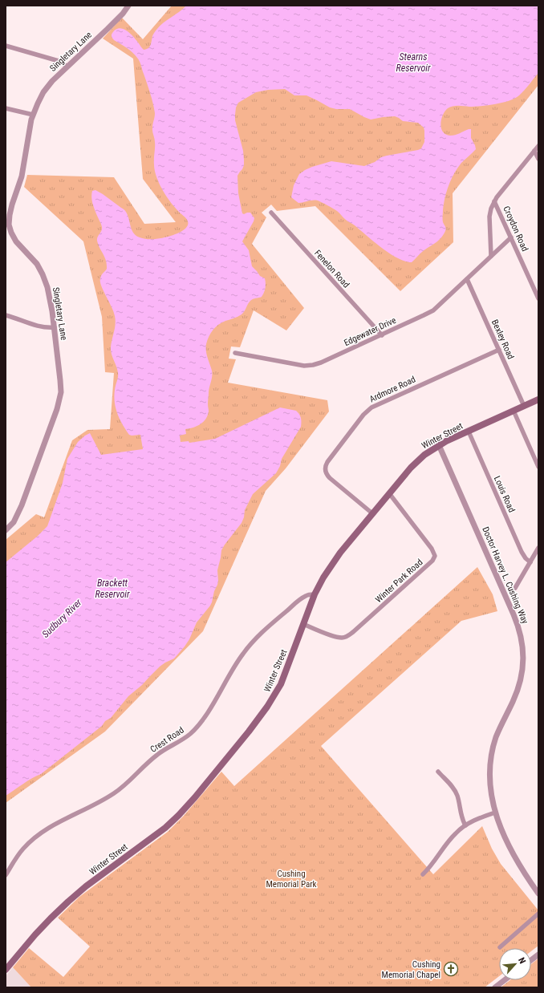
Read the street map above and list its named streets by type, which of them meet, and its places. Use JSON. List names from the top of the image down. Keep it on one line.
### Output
{"streets":{"main road":["Winter Street"],"street":["Singletary Lane","Croydon Road","Fenelon Road","Edgewater Drive","Bexley Road","Ardmore Road","Louis Road","Doctor Harvey L. Cushing Way","Winter Park Road","Crest Road"]},"crossings":[["Croydon Road","Edgewater Drive"],["Fenelon Road","Edgewater Drive"],["Edgewater Drive","Bexley Road"],["Bexley Road","Ardmore Road"],["Bexley Road","Winter Street"],["Ardmore Road","Winter Street"],["Winter Street","Louis Road"],["Winter Street","Doctor Harvey L. Cushing Way"],["Winter Street","Winter Park Road"],["Winter Street","Crest Road"]],"water":["Stearns Reservoir","Brackett Reservoir","Sudbury River"],"parks":["Cushing Memorial Park"],"places":{"church":["Cushing Memorial Chapel"]},"north":"top right"}
